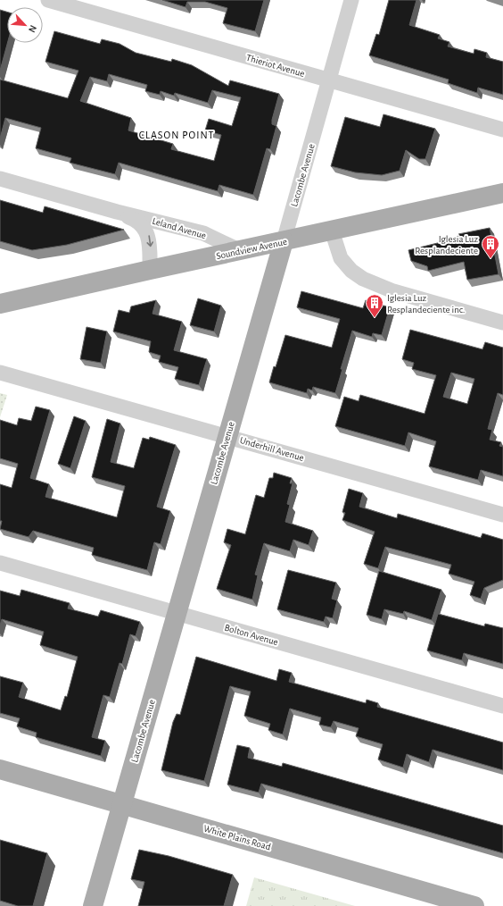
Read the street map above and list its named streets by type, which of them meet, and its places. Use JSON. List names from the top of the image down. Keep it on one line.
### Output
{"streets":{"main road":["Lacombe Avenue","Soundview Avenue","White Plains Road"],"street":["Thieriot Avenue","Leland Avenue","Underhill Avenue","Bolton Avenue"]},"crossings":[["Thieriot Avenue","Lacombe Avenue"],["Lacombe Avenue","Soundview Avenue"],["Lacombe Avenue","Underhill Avenue"],["Lacombe Avenue","Bolton Avenue"],["Lacombe Avenue","White Plains Road"],["Leland Avenue","Soundview Avenue"]],"districts":["CLASON POINT"],"places":{"building":["Iglesia Luz Resplandeciente","Iglesia Luz Resplandeciente inc."]},"north":"bottom right"}
